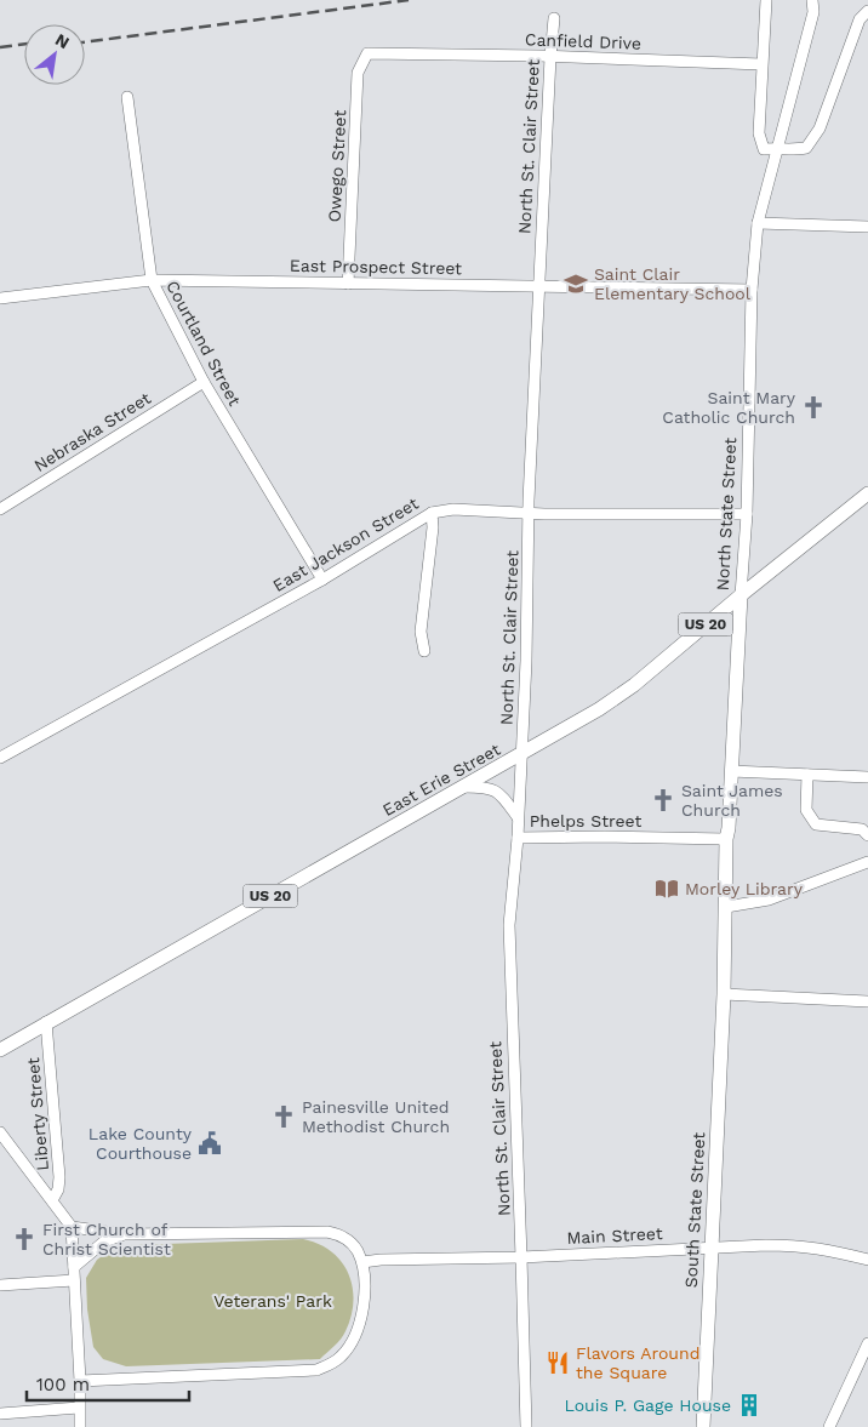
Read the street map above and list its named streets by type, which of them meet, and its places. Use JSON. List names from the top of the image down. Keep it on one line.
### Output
{"streets":{"main road":["North State Street","US 20","East Erie Street","South State Street"],"street":["Canfield Drive","North St. Clair Street","Owego Street","East Prospect Street","Courtland Street","Nebraska Street","East Jackson Street","Phelps Street","Liberty Street","Main Street"]},"crossings":[["Canfield Drive","North St. Clair Street"],["Canfield Drive","Owego Street"],["North St. Clair Street","East Prospect Street"],["North St. Clair Street","East Jackson Street"],["North St. Clair Street","East Erie Street"],["North St. Clair Street","Phelps Street"],["North St. Clair Street","Main Street"],["Owego Street","East Prospect Street"],["East Prospect Street","Courtland Street"],["East Prospect Street","North State Street"],["Courtland Street","Nebraska Street"],["Courtland Street","East Jackson Street"],["North State Street","East Jackson Street"],["North State Street","East Erie Street"],["North State Street","Phelps Street"],["North State Street","South State Street"],["East Erie Street","Liberty Street"],["South State Street","Main Street"]],"parks":["Veterans' Park"],"places":{"school or university":["Saint Clair Elementary School"],"church":["Saint Mary Catholic Church","Saint James Church","Painesville United Methodist Church","First Church of Christ Scientist"],"library":["Morley Library"],"public building":["Lake County Courthouse"],"restaurant":["Flavors Around the Square"],"building":["Louis P. Gage House"]},"scale_bar":"100 m","north":"top right"}
